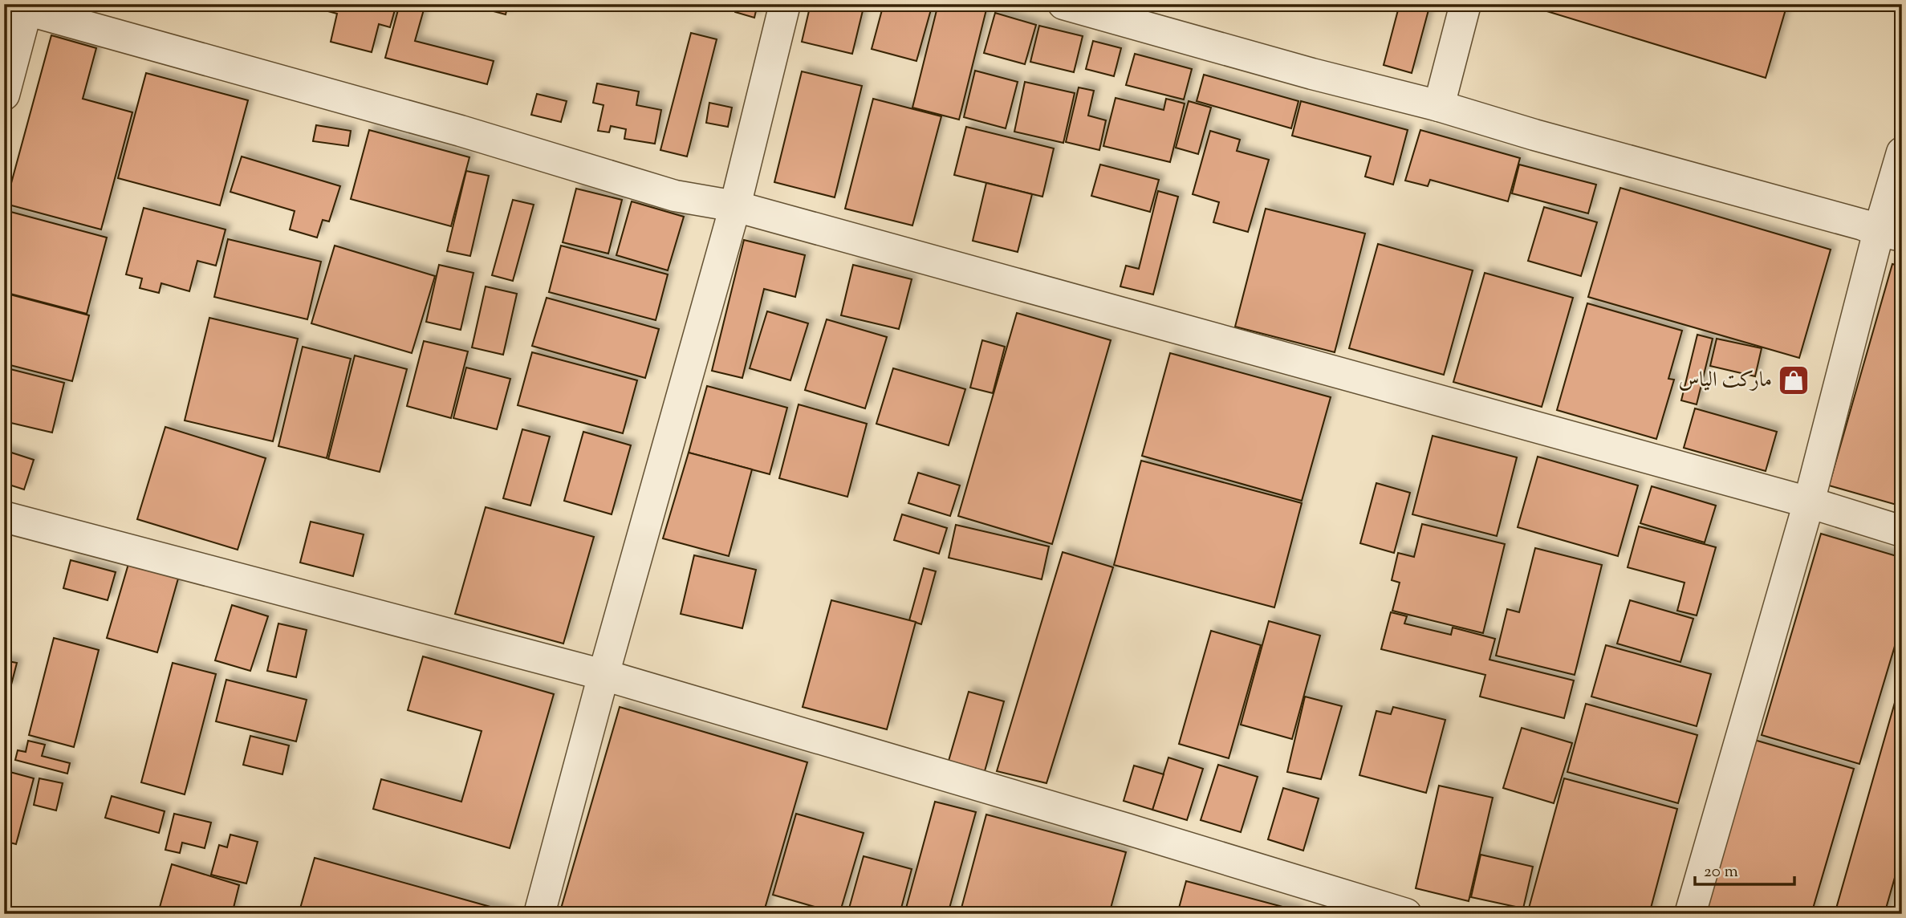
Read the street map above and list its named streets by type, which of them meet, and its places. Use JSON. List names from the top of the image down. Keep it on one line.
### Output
{"places":{"shop":["مارکت الیاس"]},"scale_bar":"20 m"}
